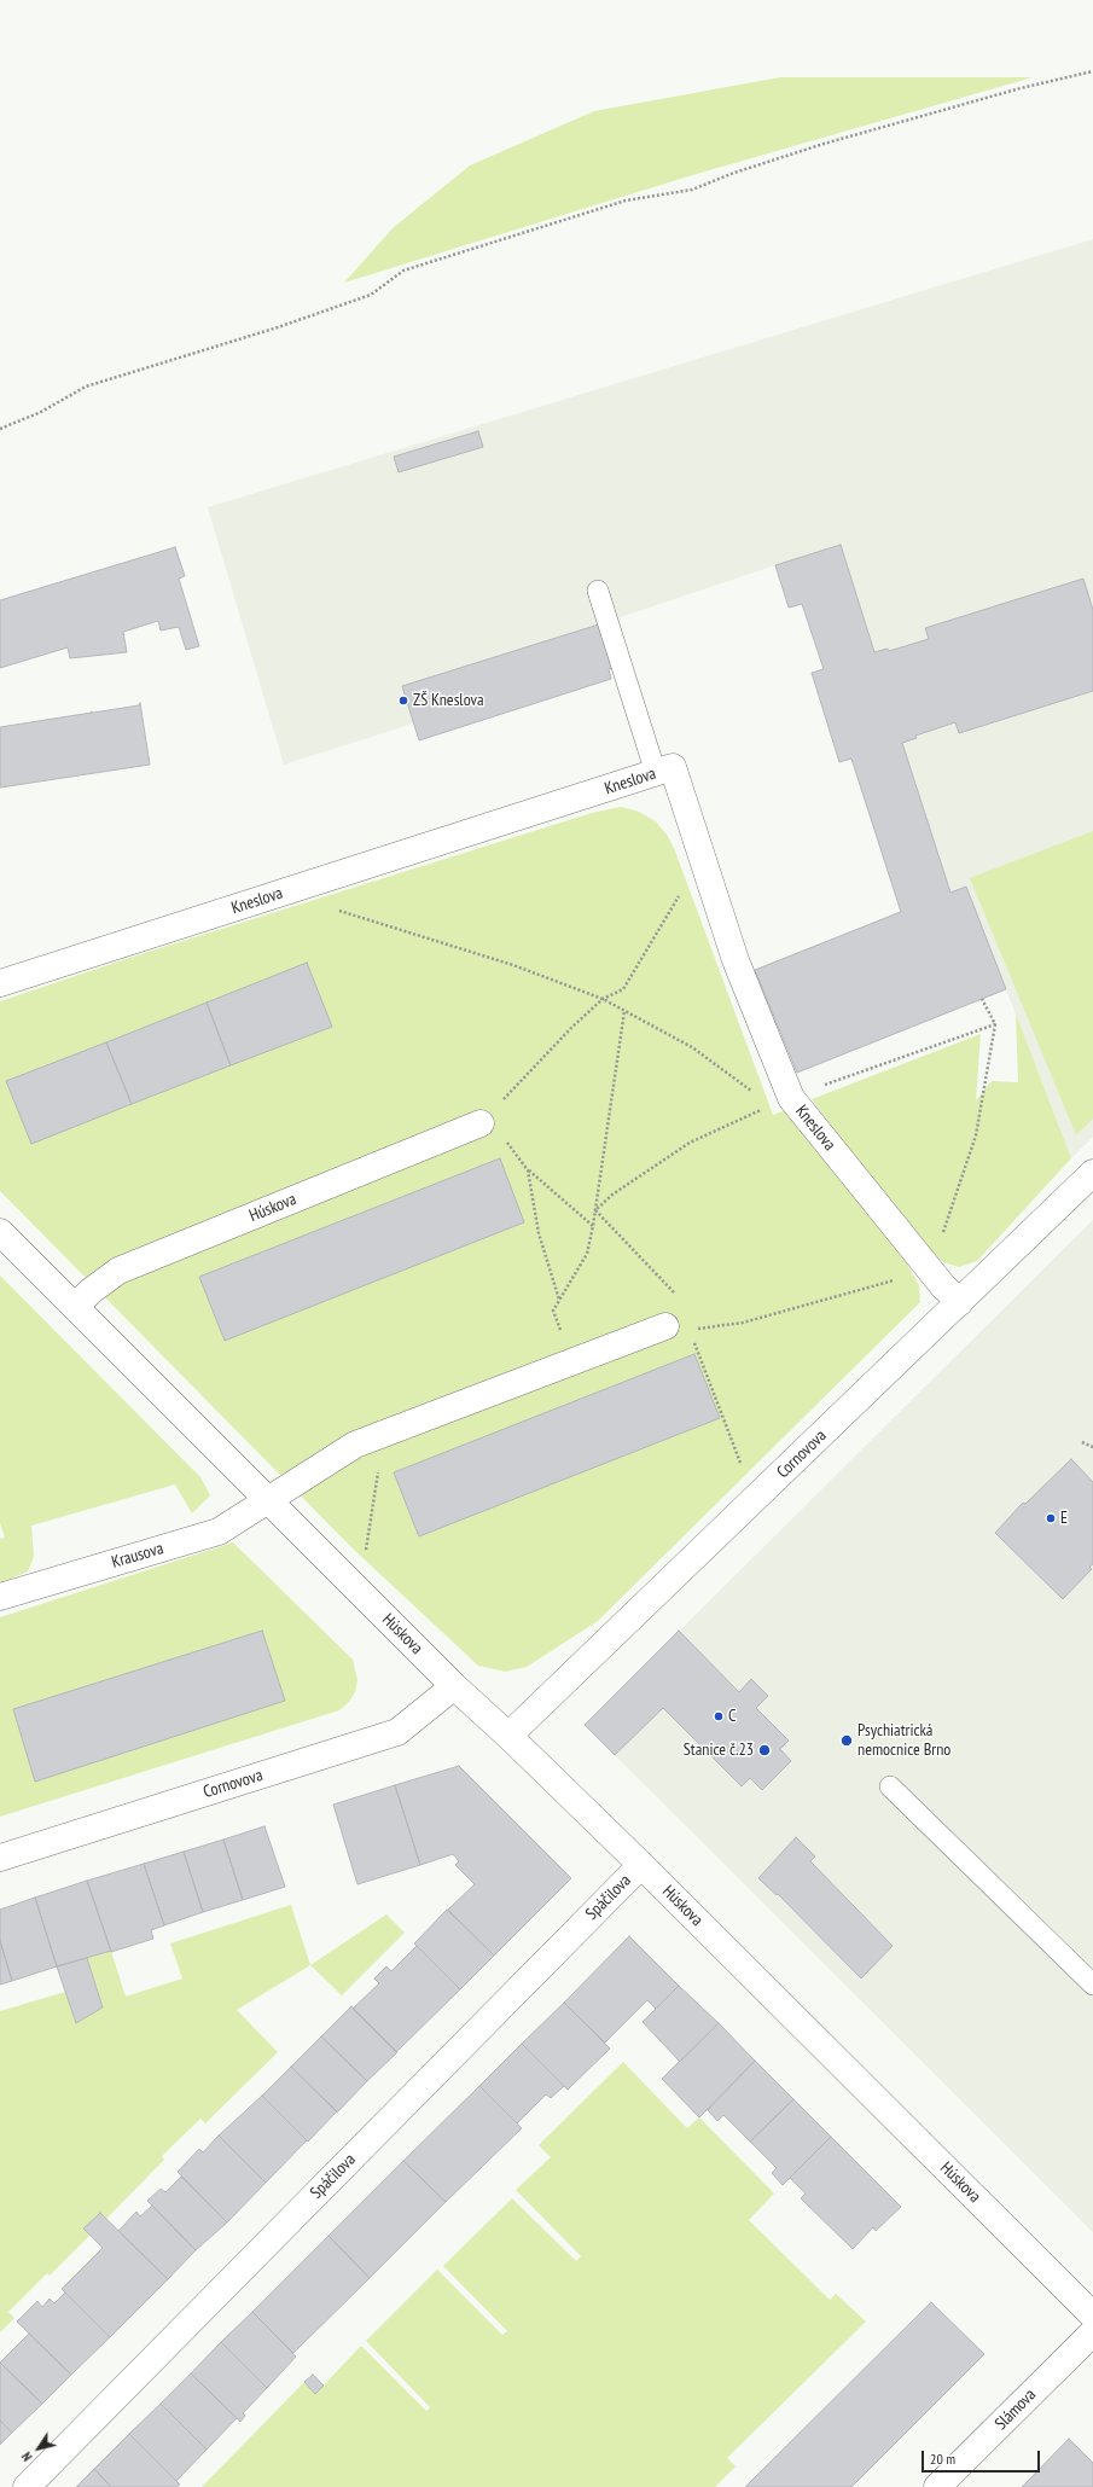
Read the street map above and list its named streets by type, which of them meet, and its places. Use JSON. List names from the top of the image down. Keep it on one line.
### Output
{"streets":{"street":["Kneslova","Húskova","Cornovova","Krausova","Spáčilova","Slámova"]},"crossings":[["Kneslova","Cornovova"],["Húskova","Cornovova"],["Húskova","Krausova"],["Húskova","Spáčilova"]],"places":["ZŠ Kneslova","E","C","Psychiatrická nemocnice Brno","Stanice č.23"],"scale_bar":"20 m","north":"bottom left"}
